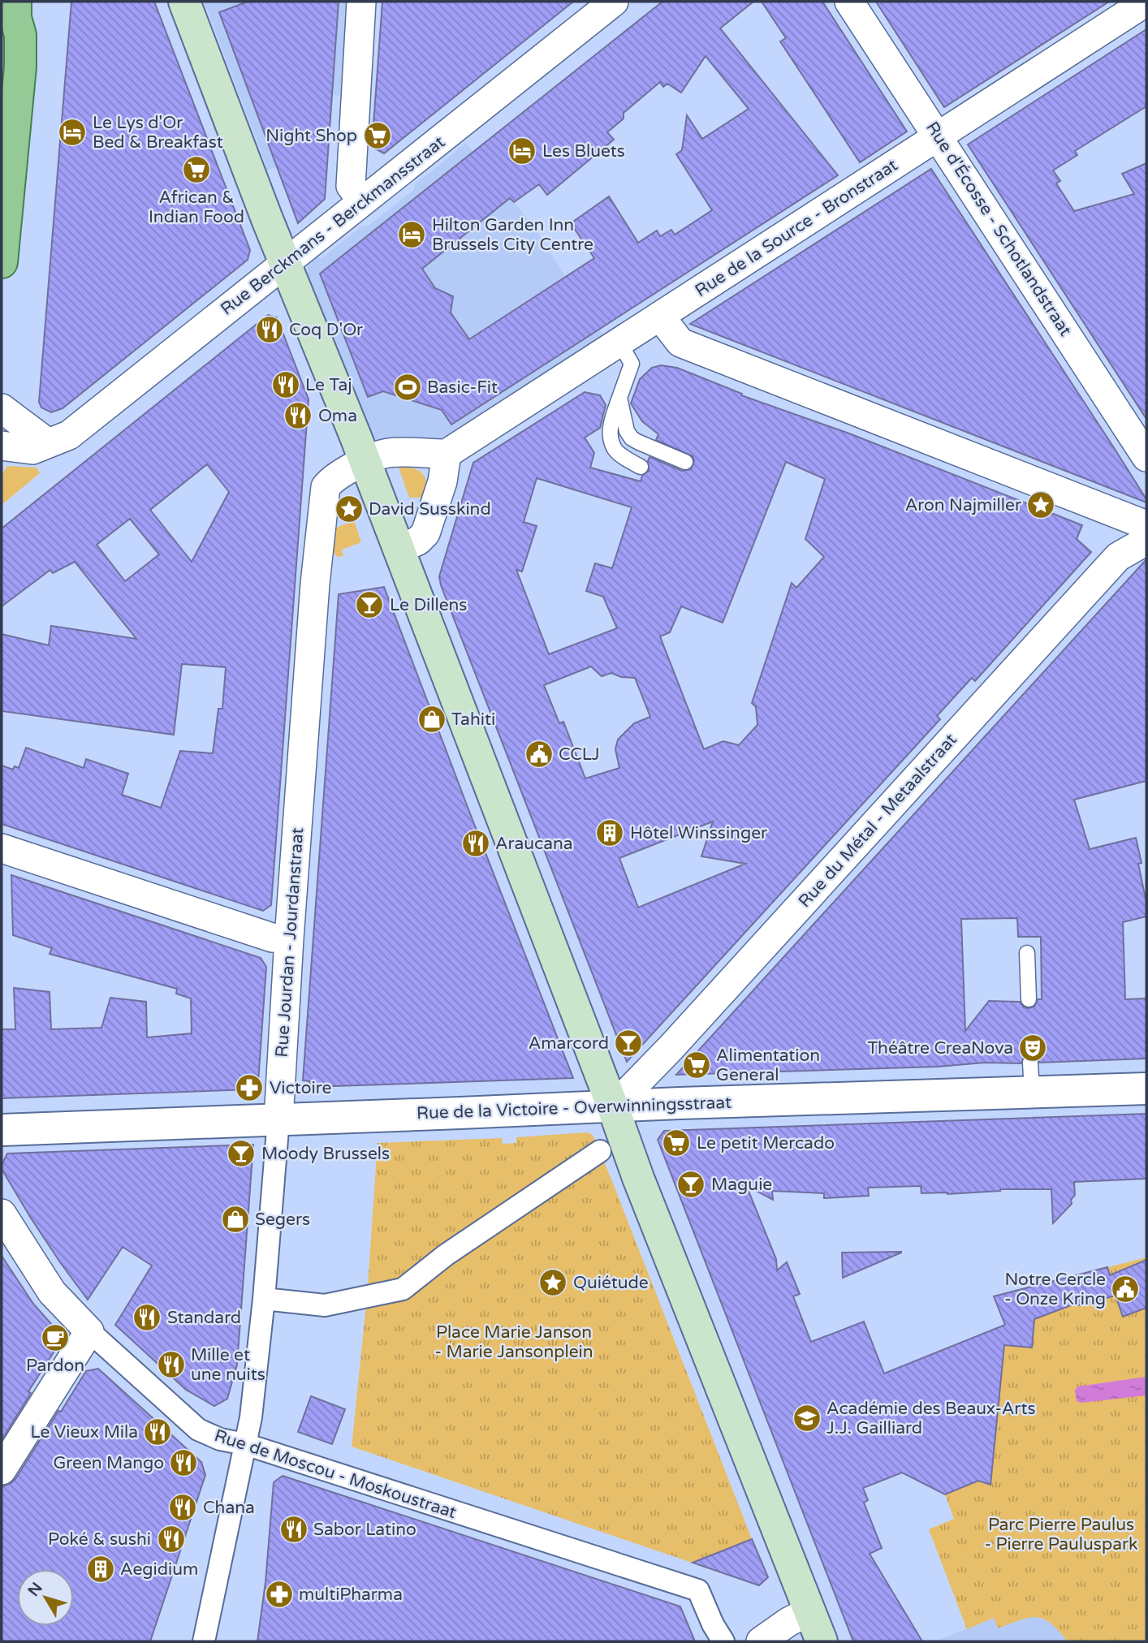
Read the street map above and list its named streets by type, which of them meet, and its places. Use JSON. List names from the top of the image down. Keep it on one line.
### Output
{"streets":{"street":["Rue Berckmans - Berckmansstraat","Rue de la Source - Bronstraat","Rue d'Écosse - Schotlandstraat","Rue du Métal - Metaalstraat","Rue Jourdan - Jourdanstraat","Rue de la Victoire - Overwinningsstraat","Rue de Moscou - Moskoustraat"]},"crossings":[["Rue de la Source - Bronstraat","Rue d'Écosse - Schotlandstraat"],["Rue de la Source - Bronstraat","Rue Jourdan - Jourdanstraat"],["Rue du Métal - Metaalstraat","Rue de la Victoire - Overwinningsstraat"],["Rue Jourdan - Jourdanstraat","Rue de la Victoire - Overwinningsstraat"],["Rue Jourdan - Jourdanstraat","Rue de Moscou - Moskoustraat"]],"parks":["Place Marie Janson - Marie Jansonplein","Parc Pierre Paulus - Pierre Pauluspark"],"places":{"hotel":["Le Lys d'Or Bed & Breakfast","Les Bluets","Hilton Garden Inn Brussels City Centre"],"supermarket":["Night Shop","African & Indian Food","Alimentation General","Le petit Mercado"],"restaurant":["Coq D'Or","Le Taj","Oma","Araucana","Standard","Mille et une nuits","Le Vieux Mila","Green Mango","Chana","Sabor Latino","Poké & sushi"],"sports":["Basic-Fit"],"place":["Aron Najmiller","David Susskind","Quiétude"],"bar":["Le Dillens","Amarcord","Moody Brussels","Maguie"],"shop":["Tahiti","Segers"],"public building":["CCLJ","Notre Cercle - Onze Kring"],"building":["Hôtel Winssinger","Aegidium"],"theatre":["Théâtre CreaNova"],"pharmacy":["Victoire","multiPharma"],"cafe":["Pardon"],"school or university":["Académie des Beaux-Arts J.J. Gailliard"]},"north":"top left"}
